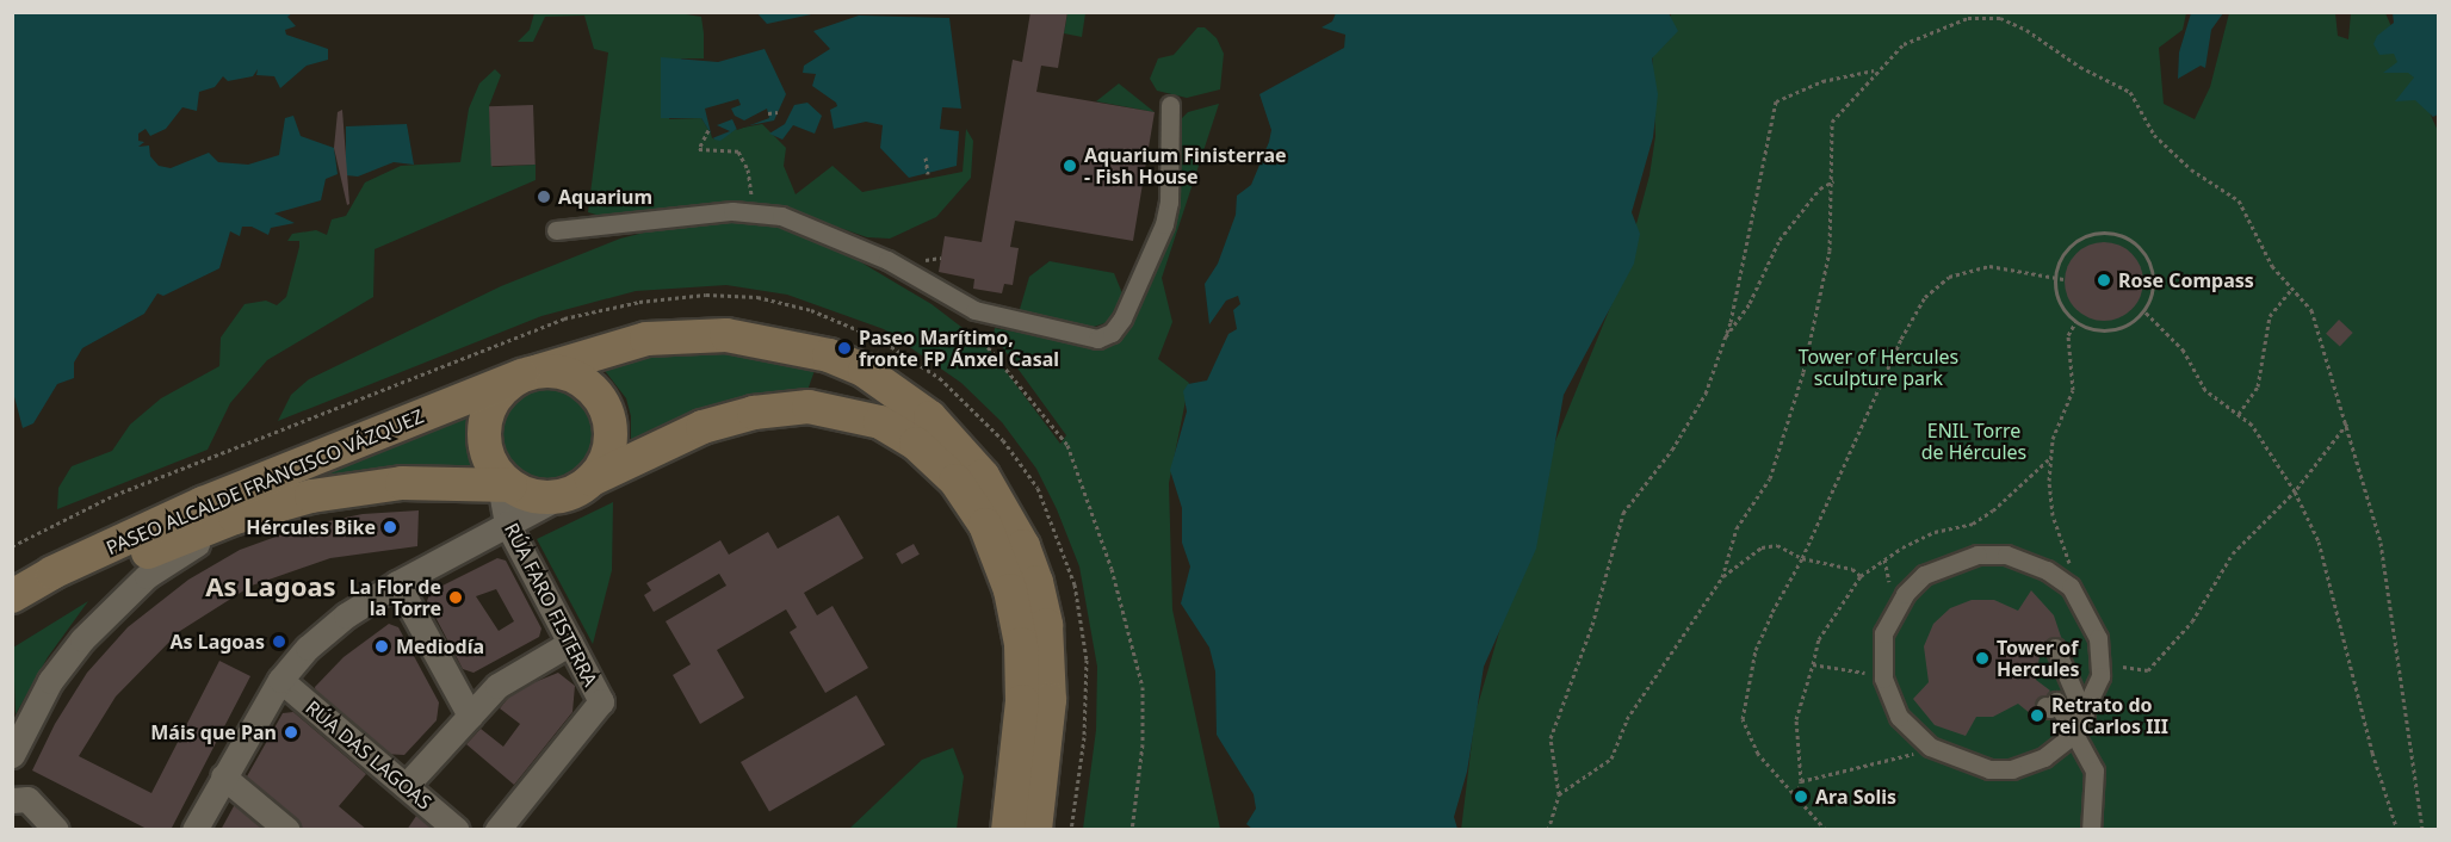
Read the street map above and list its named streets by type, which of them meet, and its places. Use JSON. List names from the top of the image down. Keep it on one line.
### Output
{"streets":{"main road":["PASEO ALCALDE FRANCISCO VÁZQUEZ"],"street":["RÚA FARO FISTERRA","RÚA DAS LAGOAS"]},"crossings":[["PASEO ALCALDE FRANCISCO VÁZQUEZ","RÚA FARO FISTERRA"]],"districts":["As Lagoas"],"parks":["Tower of Hercules sculpture park","ENIL Torre de Hércules"],"places":["Aquarium Finisterrae - Fish House","Aquarium","Rose Compass","Paseo Marítimo, fronte FP Ánxel Casal","Hércules Bike","La Flor de la Torre","As Lagoas","Mediodía","Tower of Hercules","Retrato do rei Carlos III","Máis que Pan","Ara Solis"]}
